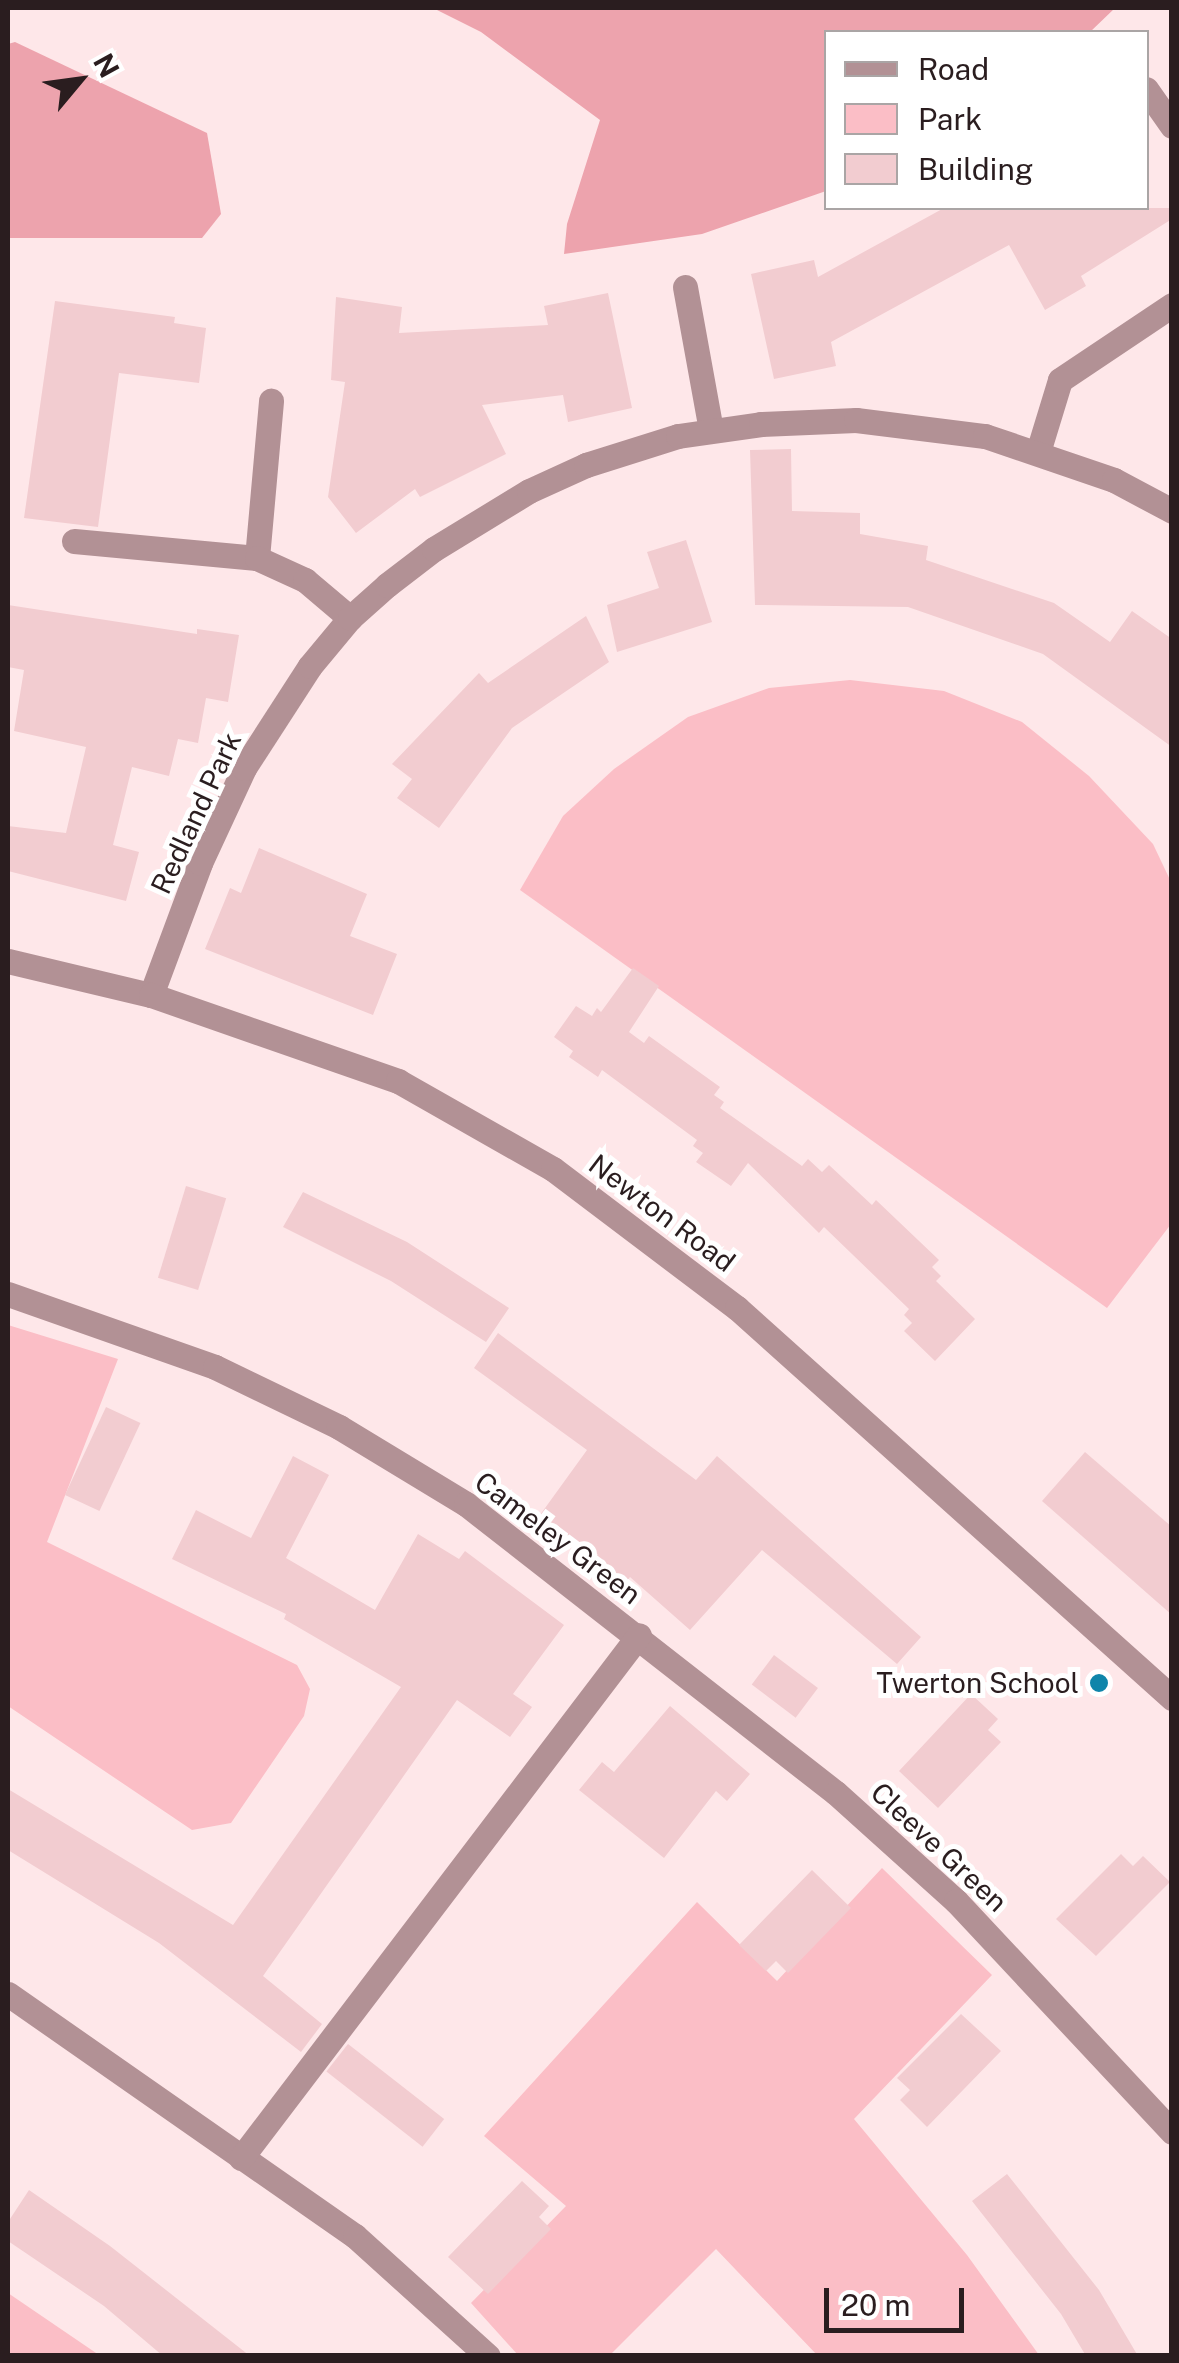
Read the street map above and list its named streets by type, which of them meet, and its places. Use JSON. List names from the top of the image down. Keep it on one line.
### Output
{"streets":{"street":["Redland Park","Newton Road","Cameley Green","Cleeve Green"]},"crossings":[["Redland Park","Newton Road"],["Cameley Green","Cleeve Green"]],"places":["Twerton School"],"legend":["Road","Park","Building"],"scale_bar":"20 m","north":"top right"}
